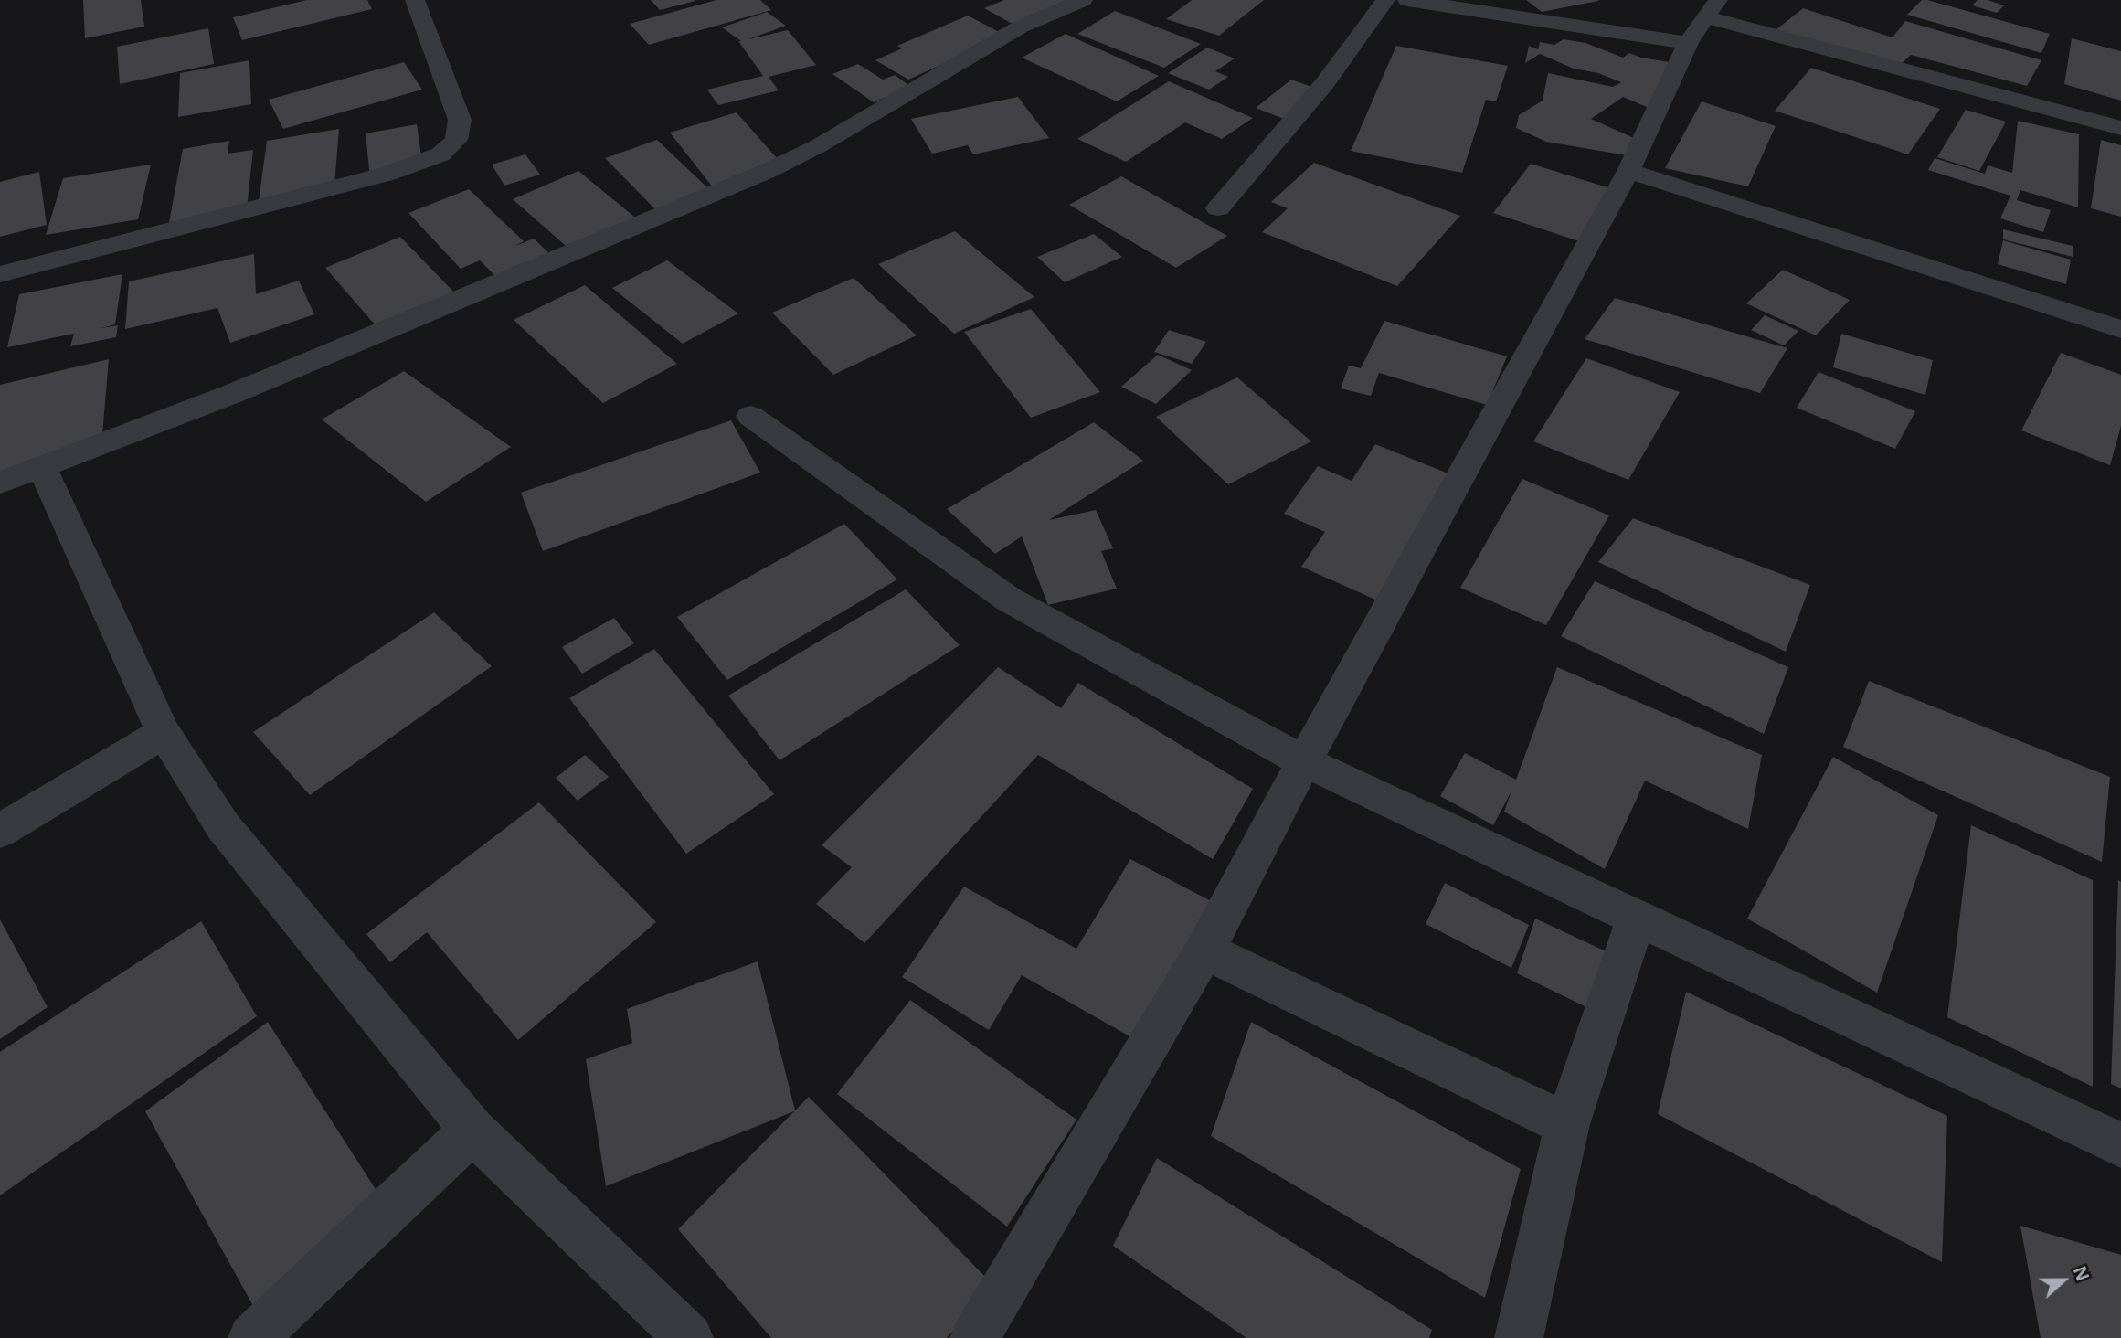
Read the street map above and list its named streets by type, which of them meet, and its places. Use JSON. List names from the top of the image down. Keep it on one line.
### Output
{"north":"right"}
